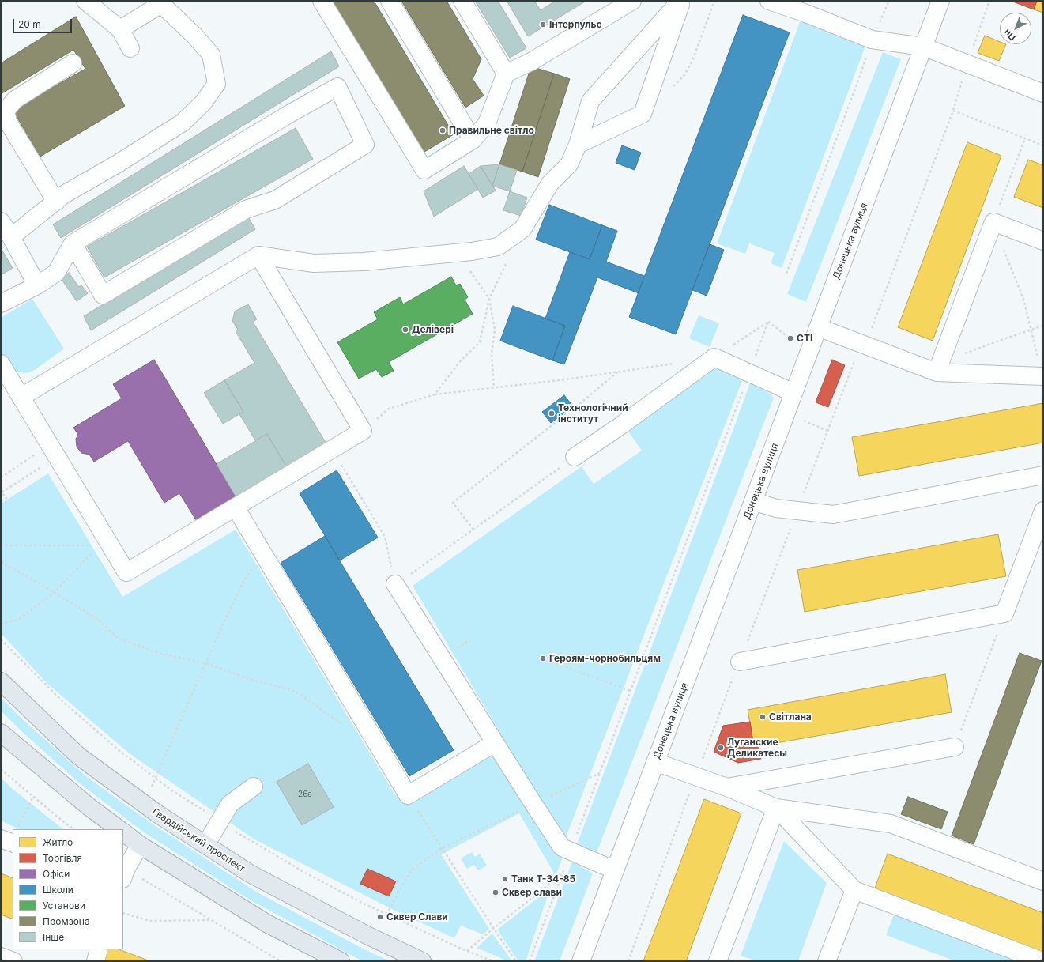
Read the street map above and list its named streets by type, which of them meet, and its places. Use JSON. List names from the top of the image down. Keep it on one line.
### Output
{"streets":{"main road":["Гвардійський проспект"],"street":["Донецька вулиця"]},"places":["Інтерпульс","Правильне світло","Делівері","СТІ","Технологічний інститут","Героям-чорнобильцям","Світлана","Луганские Деликатесы","Танк Т-34-85","Сквер слави","Сквер Слави"],"house_numbers":["26а"],"legend":["Житло","Торгівля","Офіси","Школи","Установи","Промзона","Інше"],"scale_bar":"20 m","north":"bottom left"}
